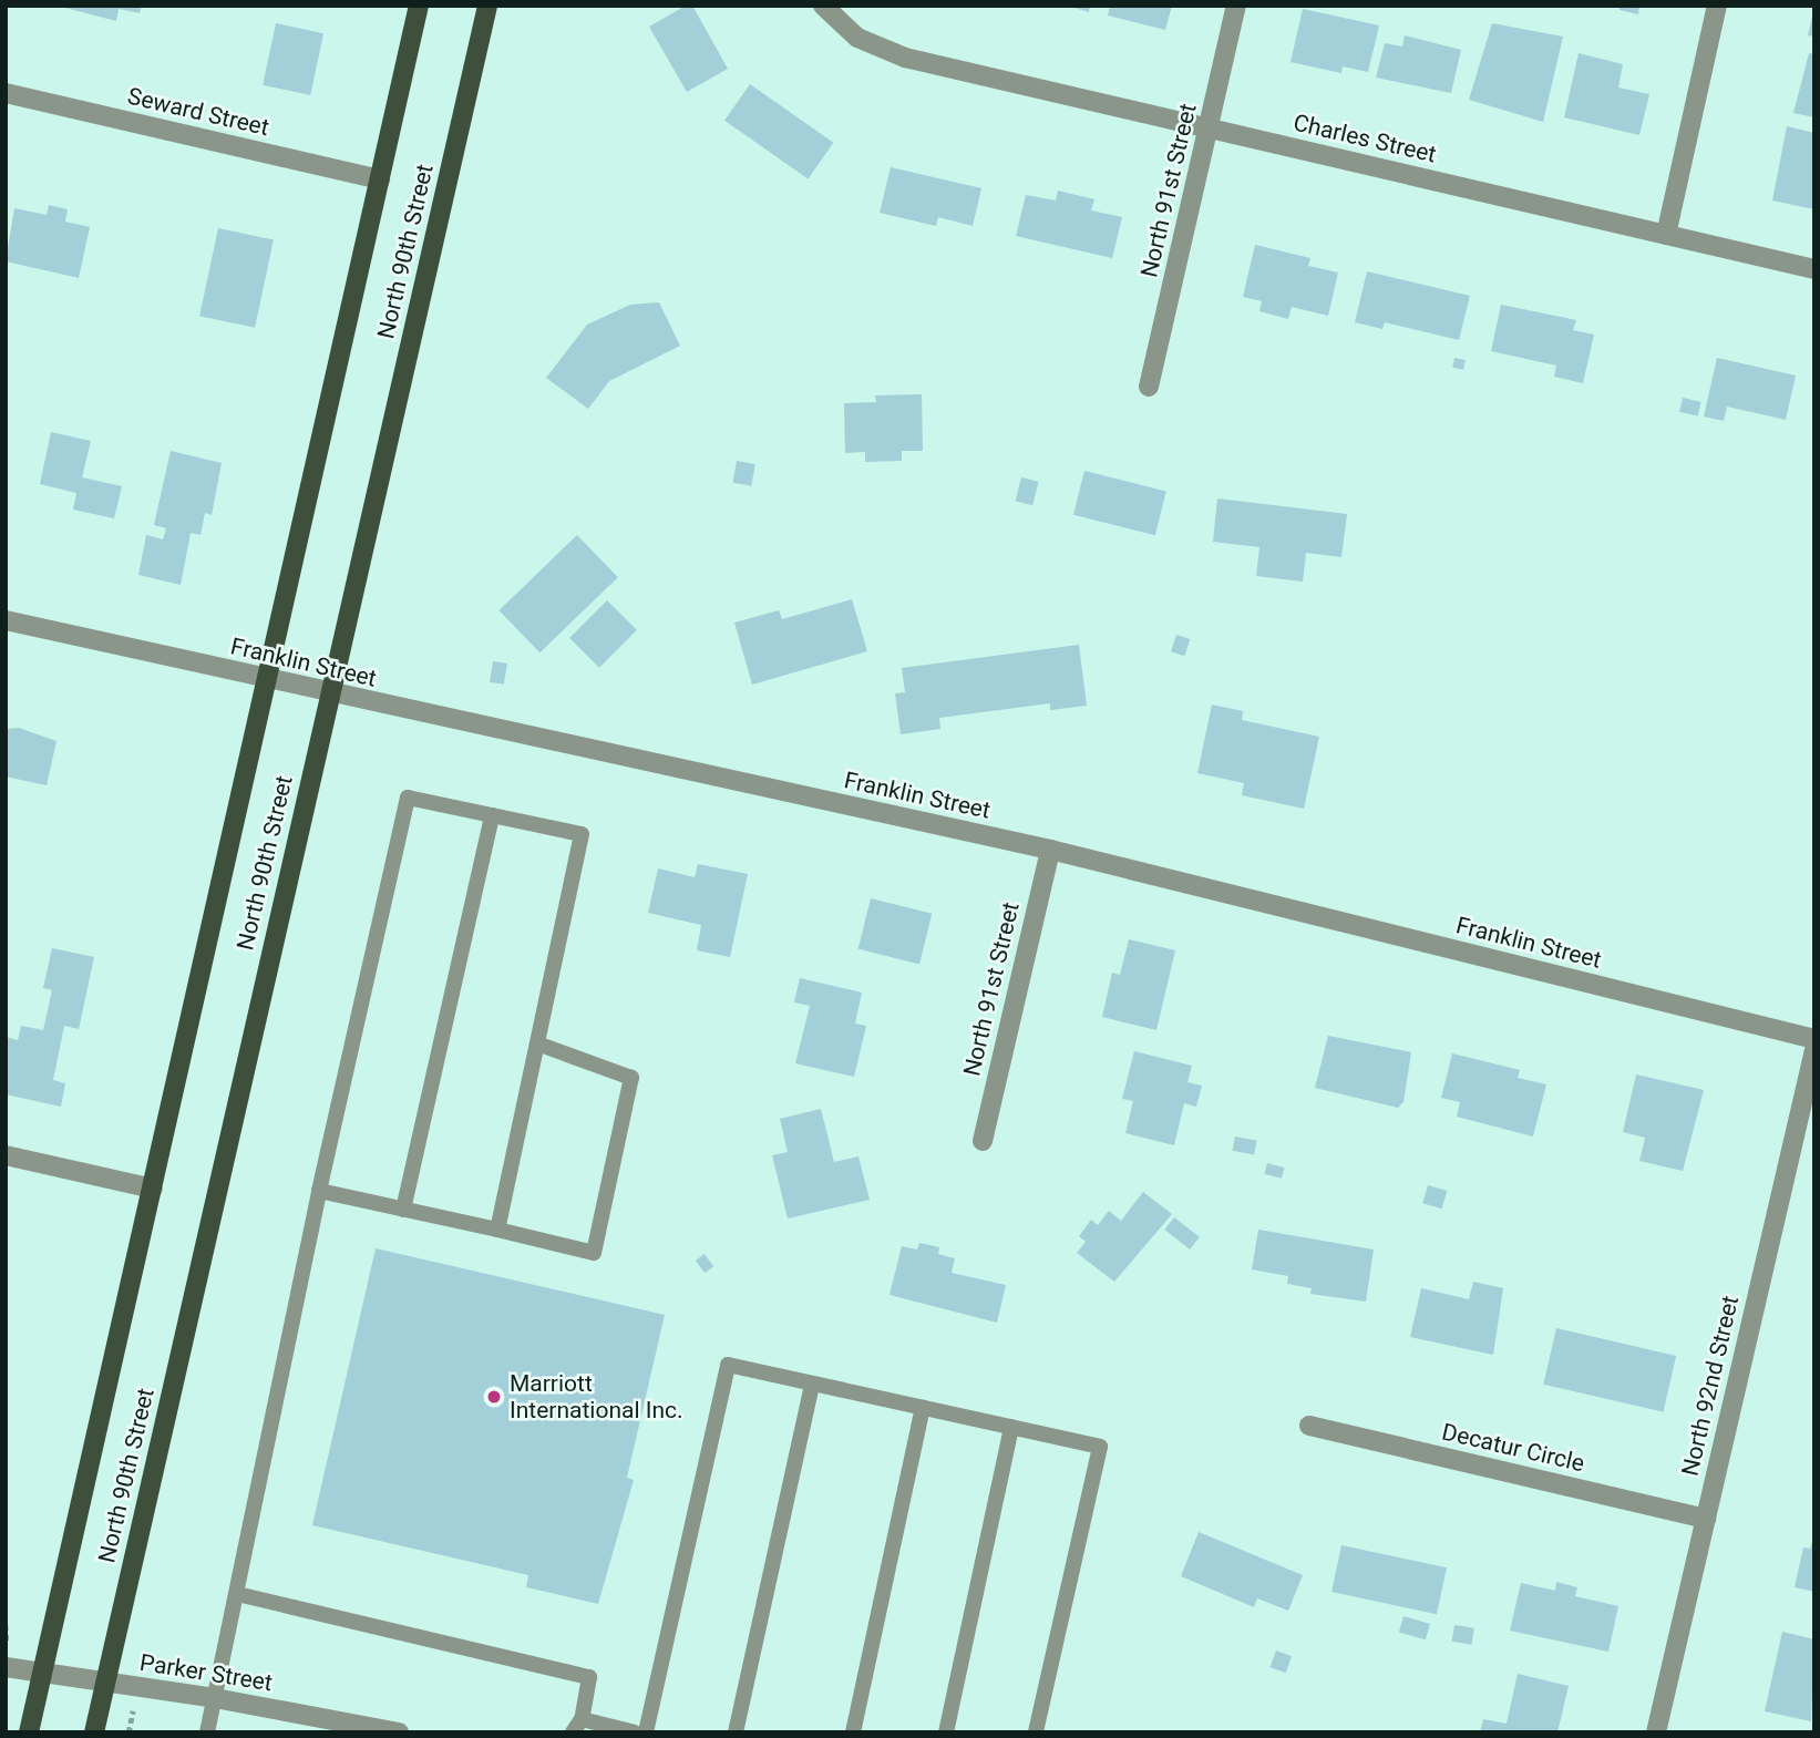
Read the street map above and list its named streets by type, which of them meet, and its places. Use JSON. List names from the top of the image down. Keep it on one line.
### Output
{"streets":{"main road":["North 90th Street"],"street":["Seward Street","Charles Street","North 91st Street","Franklin Street","North 92nd Street","Decatur Circle","Parker Street"]},"crossings":[["Seward Street","North 90th Street"],["Charles Street","North 91st Street"],["North 91st Street","Franklin Street"],["North 90th Street","Franklin Street"],["North 90th Street","Parker Street"],["North 92nd Street","Decatur Circle"]],"places":["Marriott International Inc."]}
